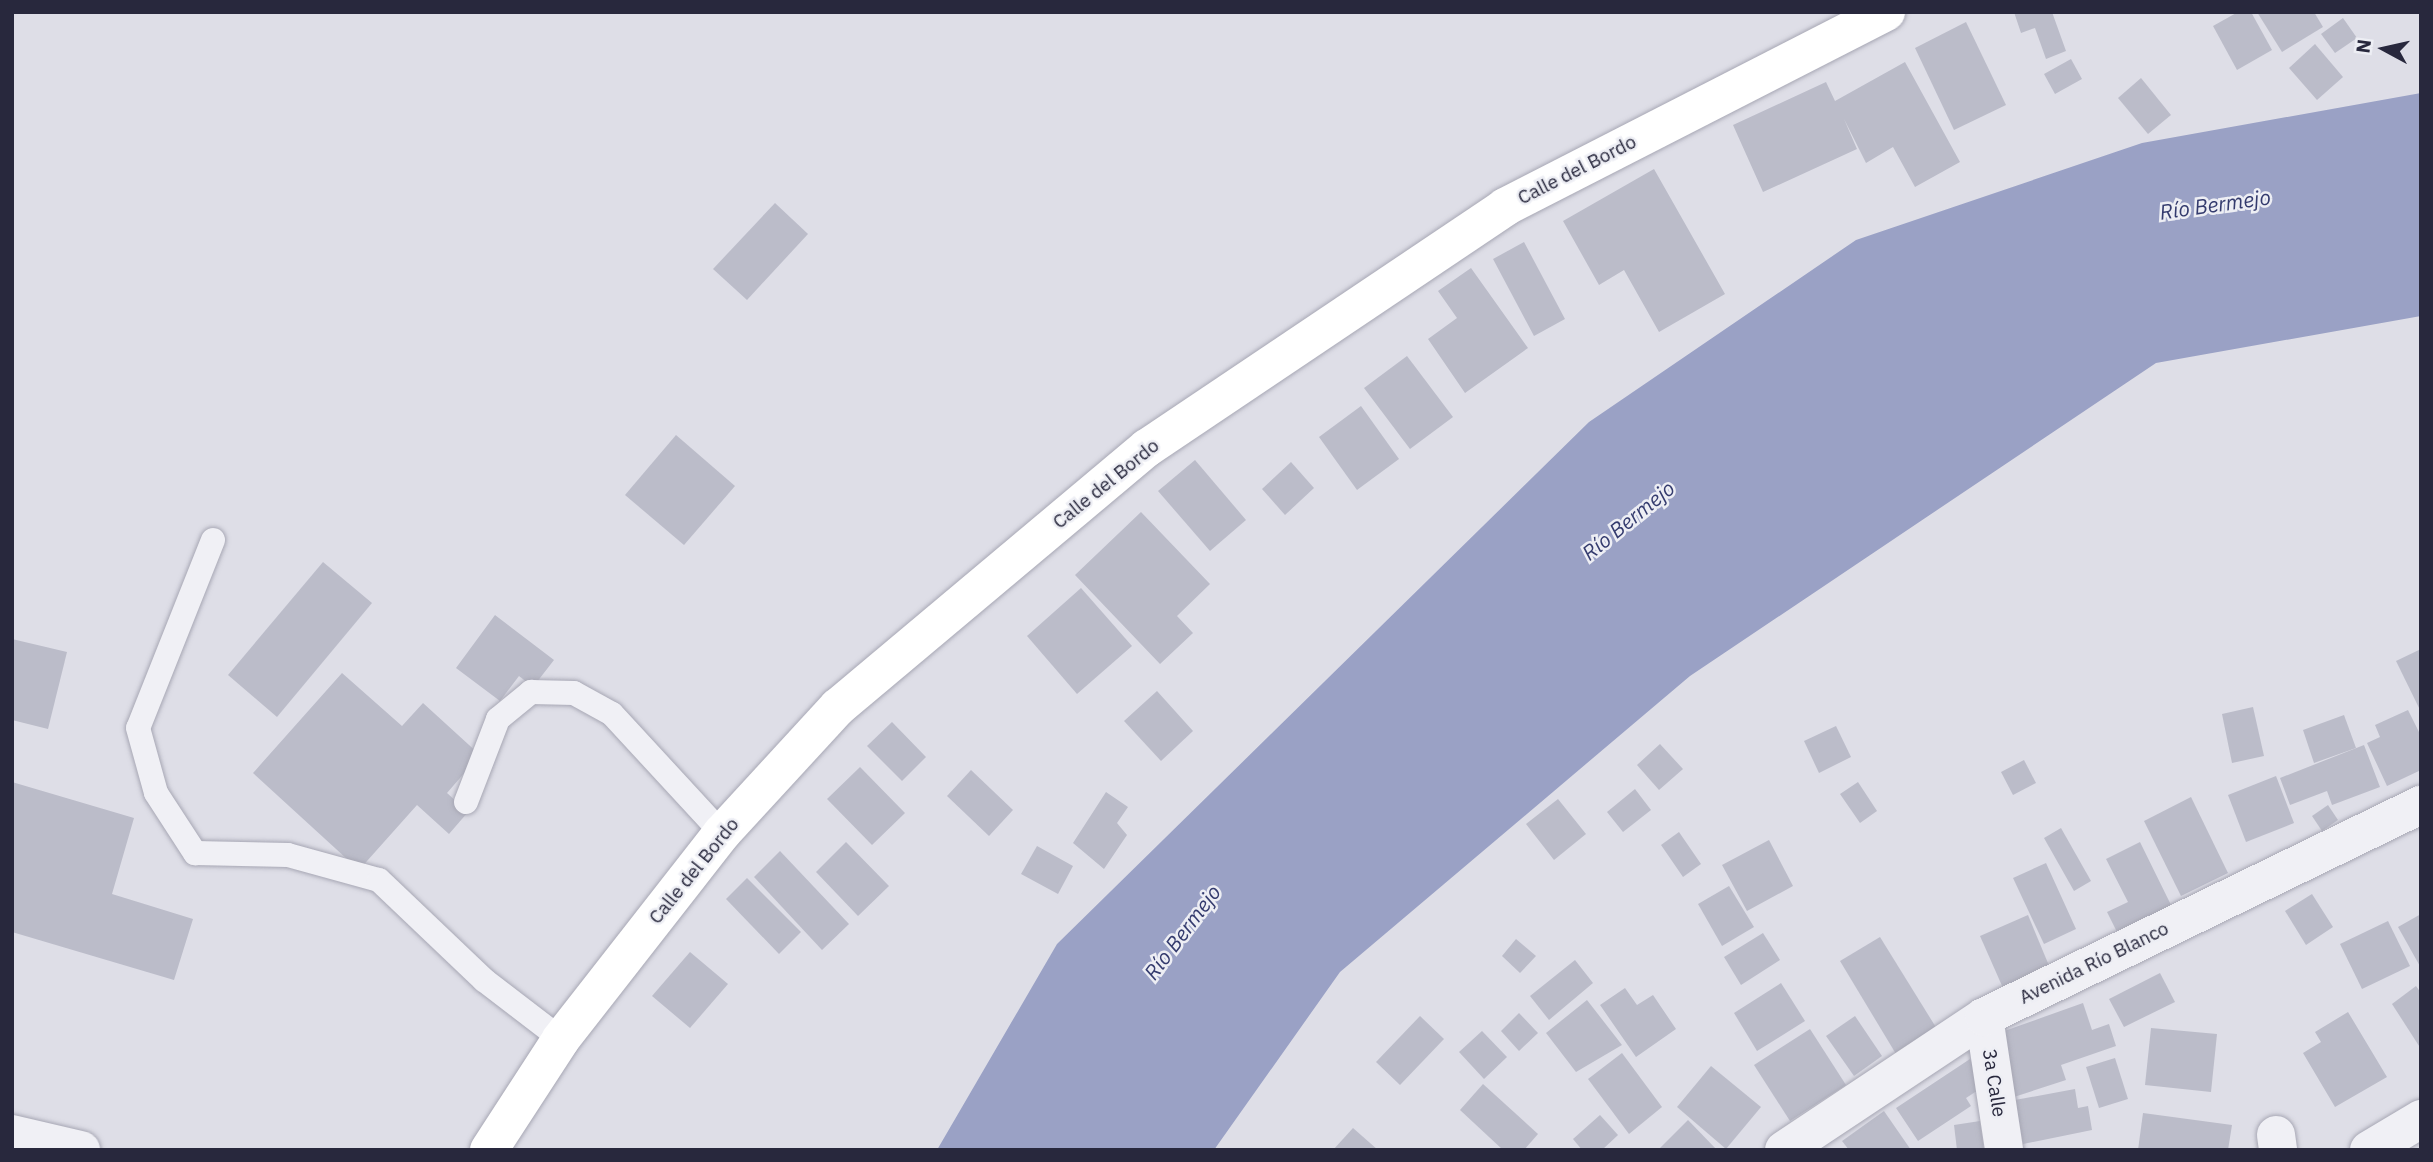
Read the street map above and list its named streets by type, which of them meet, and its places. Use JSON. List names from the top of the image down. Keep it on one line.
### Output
{"streets":{"street":["Calle del Bordo","Avenida Río Blanco","3a Calle"]},"crossings":[["Avenida Río Blanco","3a Calle"]],"water":["Río Bermejo"],"north":"left"}
